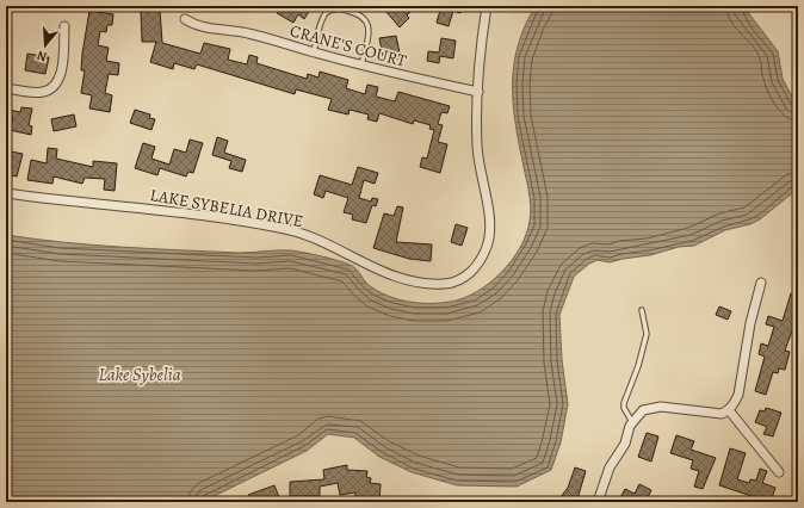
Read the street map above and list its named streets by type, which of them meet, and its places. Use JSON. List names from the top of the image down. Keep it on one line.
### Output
{"streets":{"street":["CRANE'S COURT","LAKE SYBELIA DRIVE"]},"crossings":[["CRANE'S COURT","LAKE SYBELIA DRIVE"]],"water":["Lake Sybelia"],"north":"bottom"}
